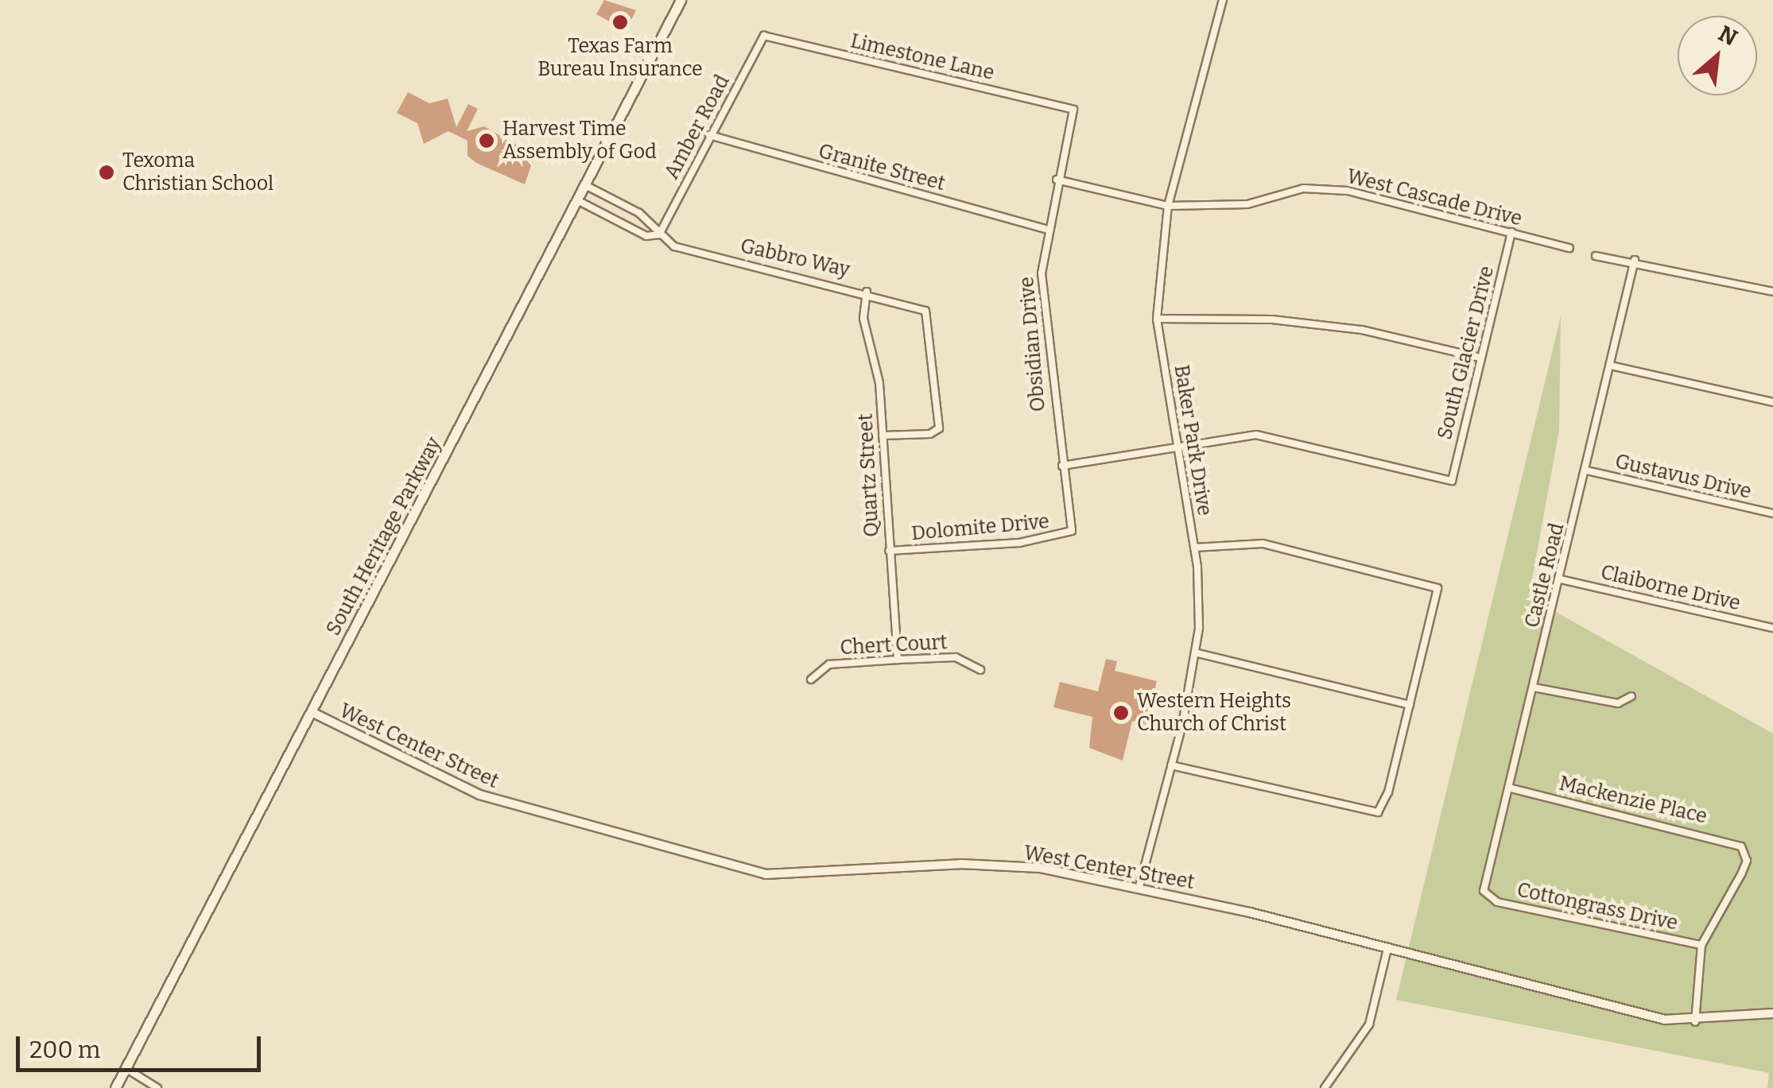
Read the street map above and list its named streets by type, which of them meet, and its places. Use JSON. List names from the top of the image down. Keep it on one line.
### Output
{"streets":{"main road":["South Heritage Parkway"],"street":["Limestone Lane","Amber Road","Granite Street","West Cascade Drive","Gabbro Way","Obsidian Drive","South Glacier Drive","Baker Park Drive","Quartz Street","Gustavus Drive","Dolomite Drive","Castle Road","Claiborne Drive","Chert Court","West Center Street","Mackenzie Place","Cottongrass Drive"]},"crossings":[["Limestone Lane","Amber Road"],["Limestone Lane","Obsidian Drive"],["Amber Road","Granite Street"],["Amber Road","Gabbro Way"],["Granite Street","Obsidian Drive"],["West Cascade Drive","Obsidian Drive"],["West Cascade Drive","South Glacier Drive"],["West Cascade Drive","Baker Park Drive"],["Gabbro Way","Quartz Street"],["Gabbro Way","South Heritage Parkway"],["Obsidian Drive","Dolomite Drive"],["South Glacier Drive","Baker Park Drive"],["Baker Park Drive","West Center Street"],["Quartz Street","Dolomite Drive"],["Quartz Street","Chert Court"],["Gustavus Drive","Castle Road"],["South Heritage Parkway","West Center Street"],["Castle Road","Claiborne Drive"],["Castle Road","Mackenzie Place"],["Castle Road","Cottongrass Drive"],["Mackenzie Place","Cottongrass Drive"]],"places":["Texas Farm Bureau Insurance","Harvest Time Assembly of God","Texoma Christian School","Western Heights Church of Christ"],"scale_bar":"200 m","north":"top right"}
